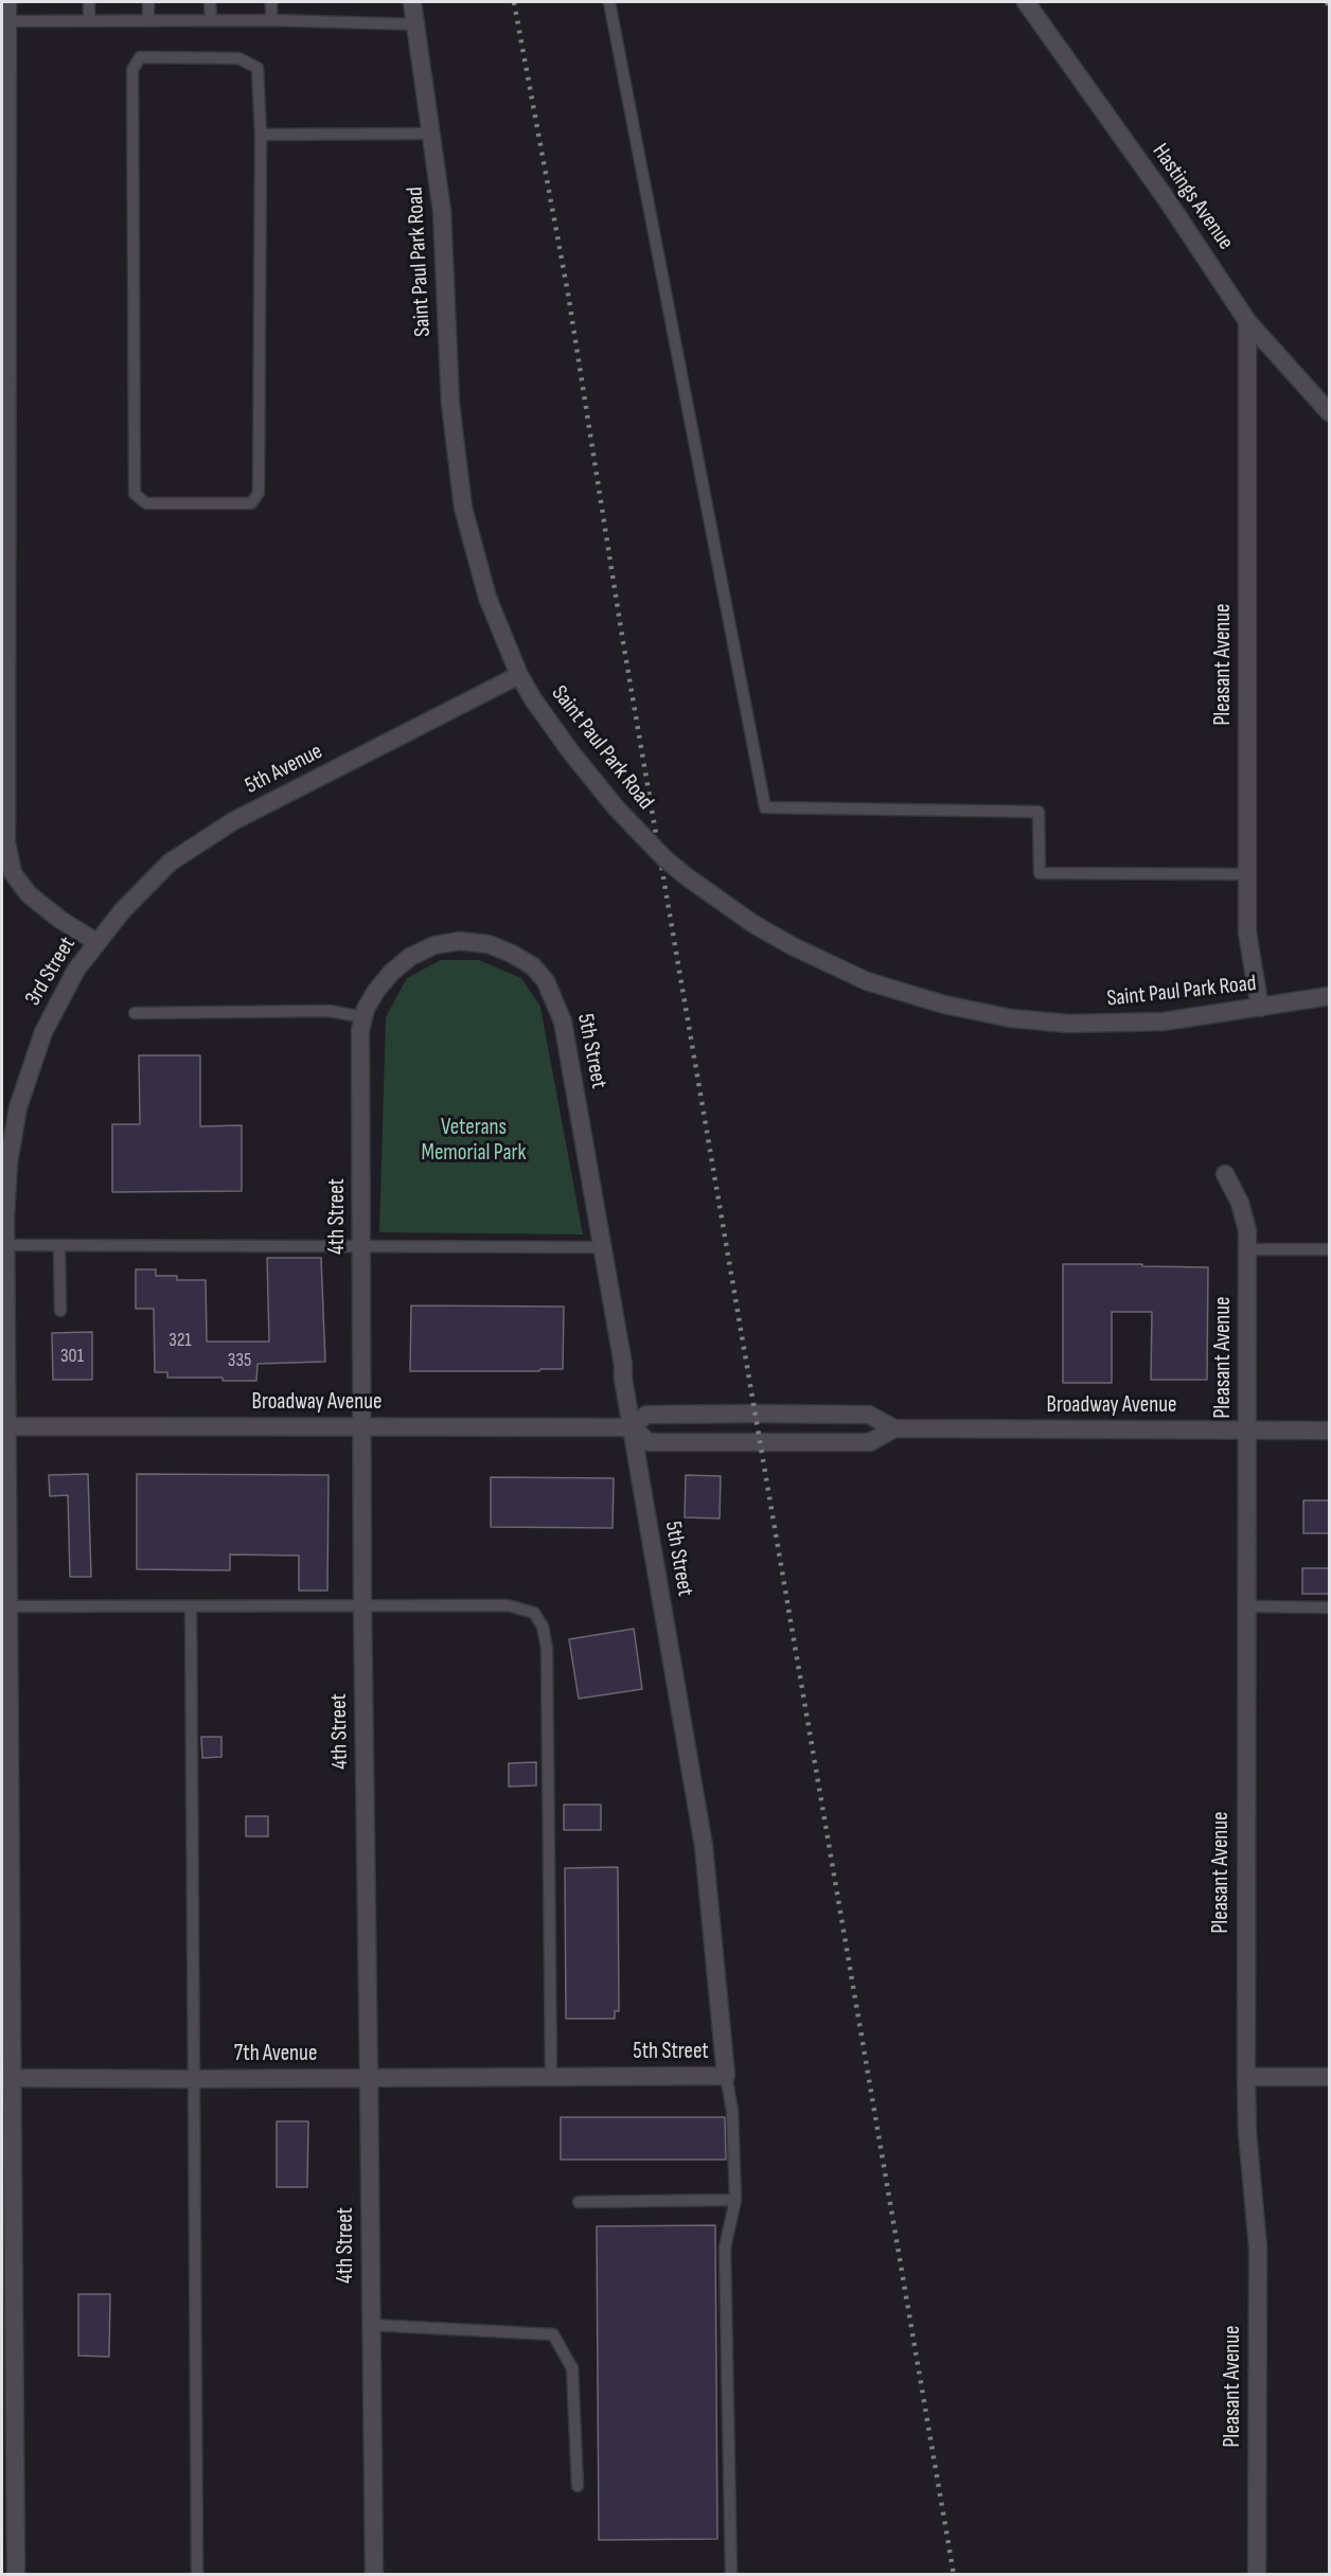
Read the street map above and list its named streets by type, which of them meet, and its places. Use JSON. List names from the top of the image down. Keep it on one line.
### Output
{"streets":{"street":["Hastings Avenue","Saint Paul Park Road","Pleasant Avenue","5th Avenue","3rd Street","5th Street","4th Street","Broadway Avenue","7th Avenue"]},"crossings":[["Hastings Avenue","Pleasant Avenue"],["Saint Paul Park Road","Pleasant Avenue"],["Saint Paul Park Road","5th Avenue"],["Pleasant Avenue","Broadway Avenue"],["5th Avenue","3rd Street"],["3rd Street","Broadway Avenue"],["3rd Street","7th Avenue"],["5th Street","4th Street"],["5th Street","Broadway Avenue"],["5th Street","7th Avenue"],["4th Street","Broadway Avenue"],["4th Street","7th Avenue"]],"parks":["Veterans Memorial Park"],"house_numbers":["321","301","335"]}
